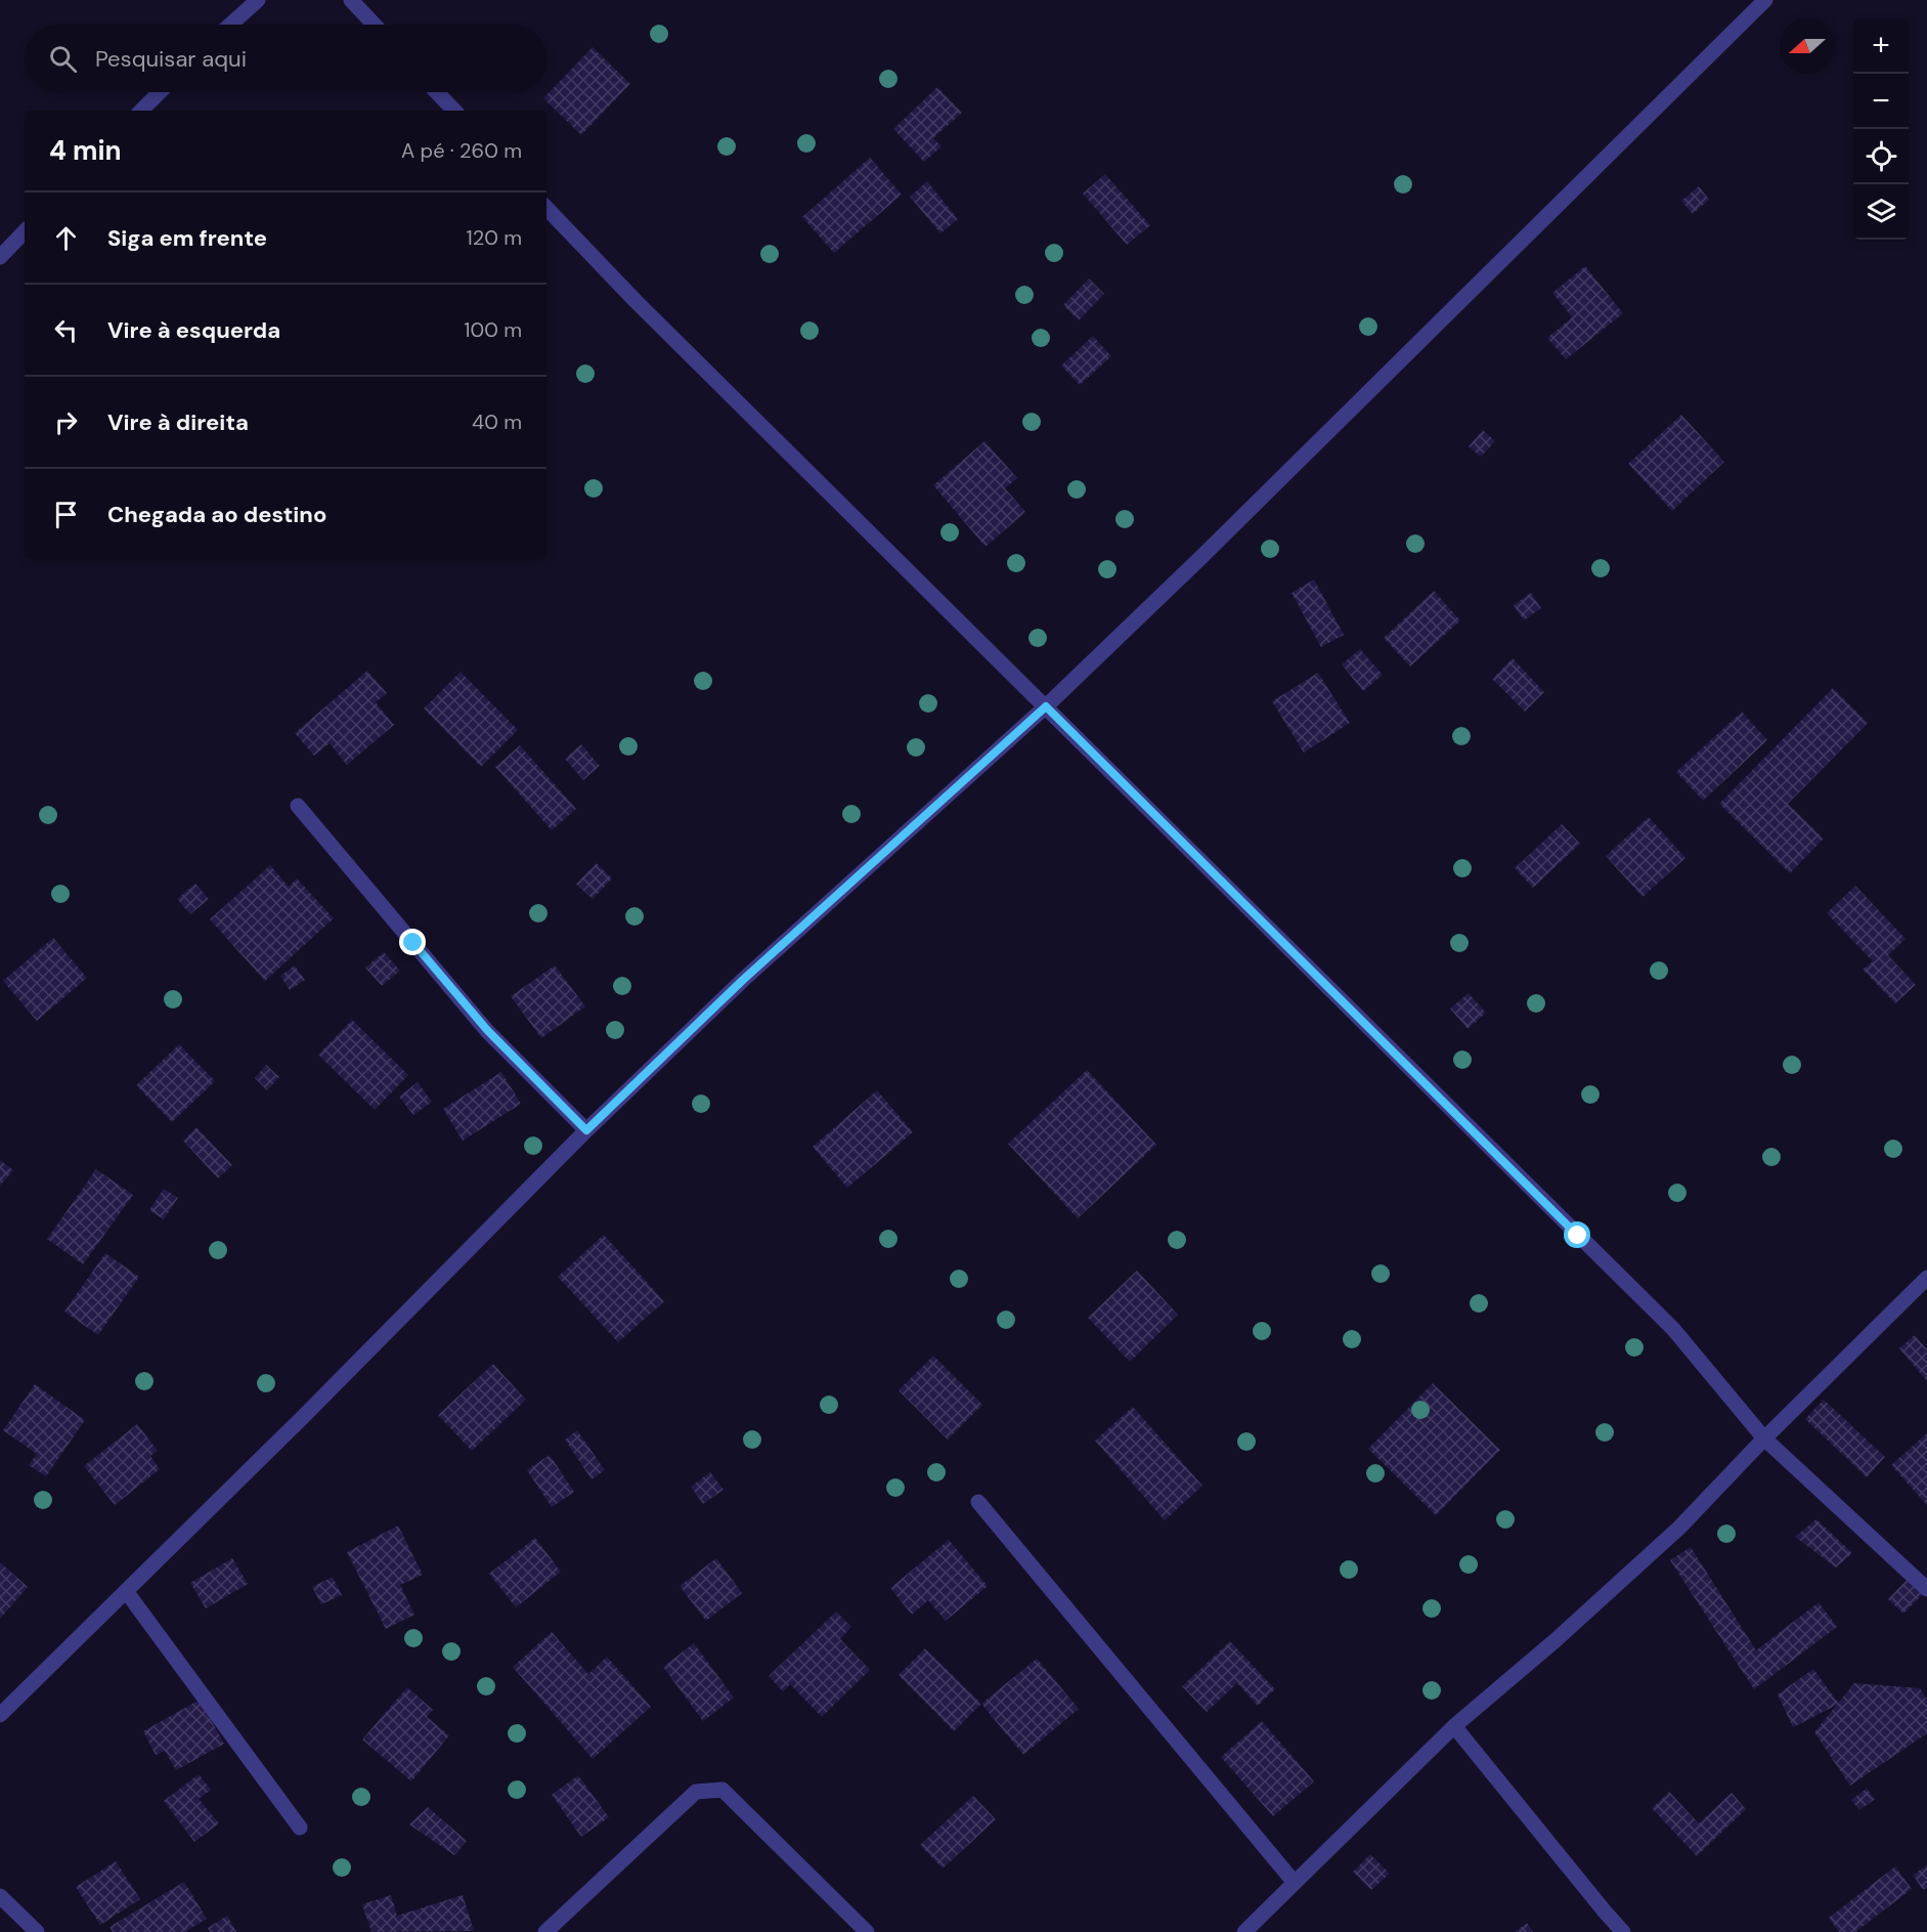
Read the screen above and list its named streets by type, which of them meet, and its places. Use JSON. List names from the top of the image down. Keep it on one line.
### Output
{"north":"left","page":{"map_buttons":["+","−"],"search":"Pesquisar aqui","heading":["4 min","A pé · 260 m"],"list":[["Siga em frente","120 m"],["Vire à esquerda","100 m"],["Vire à direita","40 m"],"Chegada ao destino"]}}
